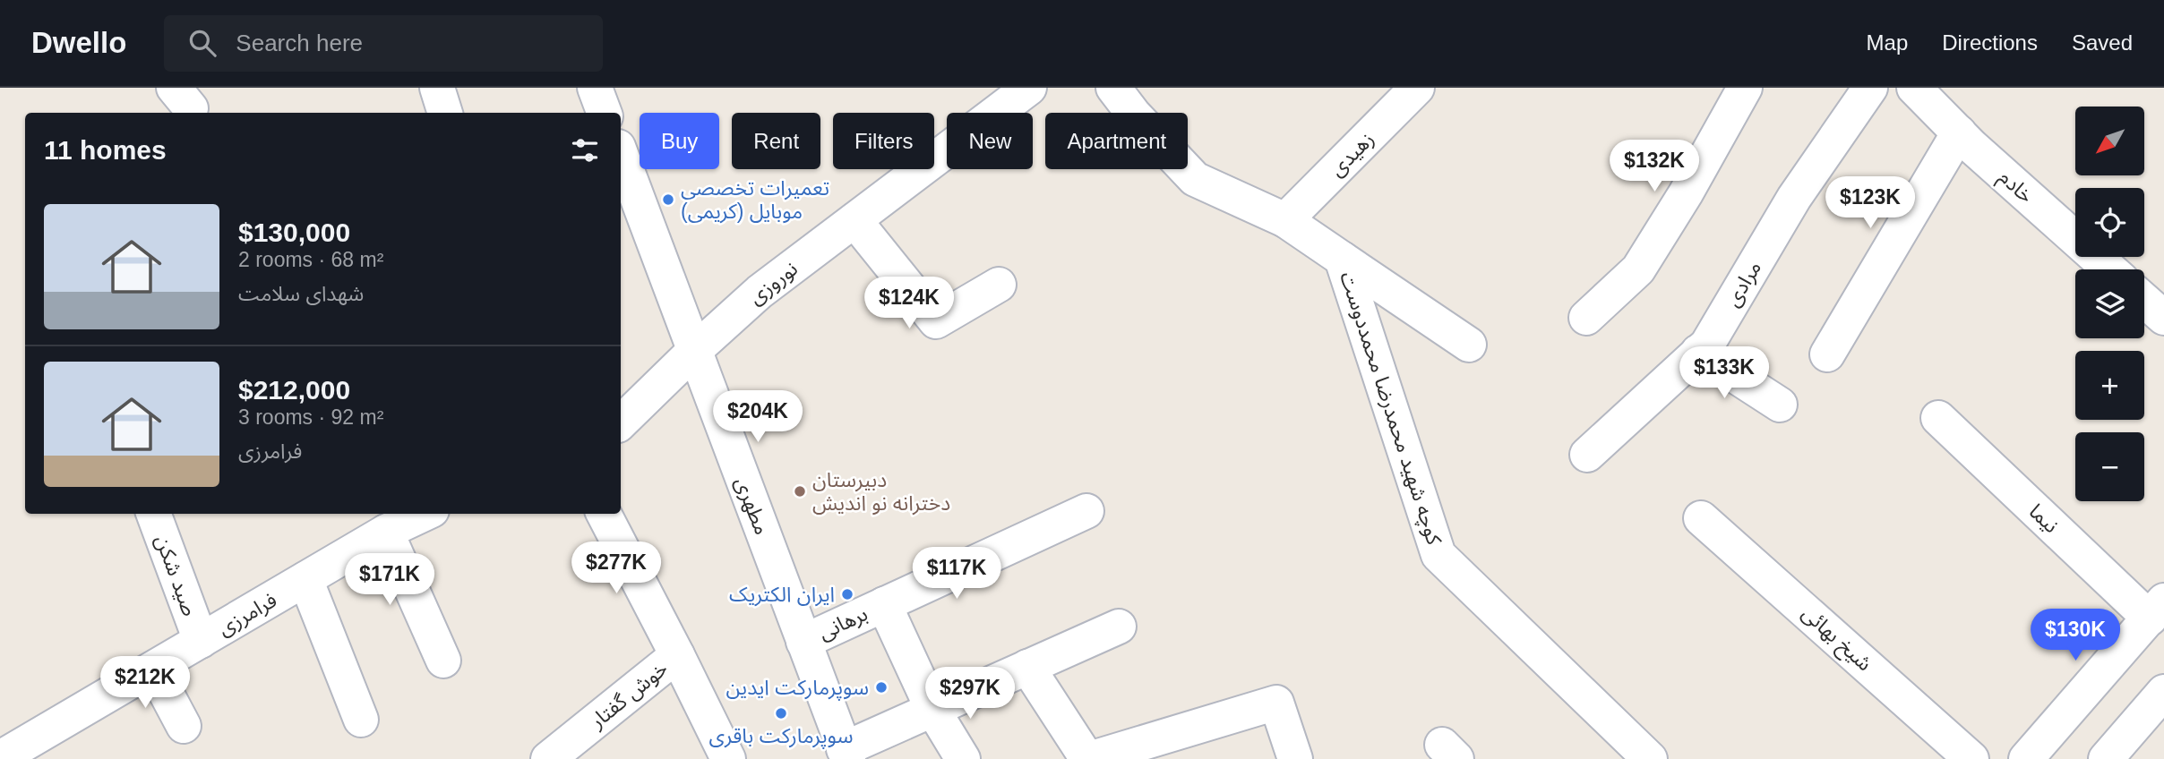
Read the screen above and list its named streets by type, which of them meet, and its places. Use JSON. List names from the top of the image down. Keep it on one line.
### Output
{"streets":{"street":["زهیدی","خادم","نوروزی","مرادی","کوچه شهید محمدرضا محمددوست","مطهری","نیما","صید شکن","فرامرزی","برهانی","شیخ بهائی","خوش گفتار"]},"crossings":[["زهیدی","کوچه شهید محمدرضا محمددوست"],["نوروزی","مطهری"],["مطهری","برهانی"],["صید شکن","فرامرزی"]],"places":["تعمیرات تخصصی موبایل (کریمی)","دبیرستان دخترانه نو اندیش","ایران الکتریک","سوپرمارکت ایدین","سوپرمارکت باقری"],"north":"bottom left","page":{"header":"Dwello","search":"Search here","nav":["Map","Directions","Saved"],"map_buttons":["+","−"],"chip":["Buy","Rent","Filters","New","Apartment"],"heading":"11 homes","price":["$132K","$123K","$124K","$133K","$204K","$277K","$117K","$171K","$130K","$212K","$297K"],"list":[{"name":"$130,000","note":"2 rooms · 68 m² · شهدای سلامت"},{"name":"$212,000","note":"3 rooms · 92 m² · فرامرزی"}]}}
